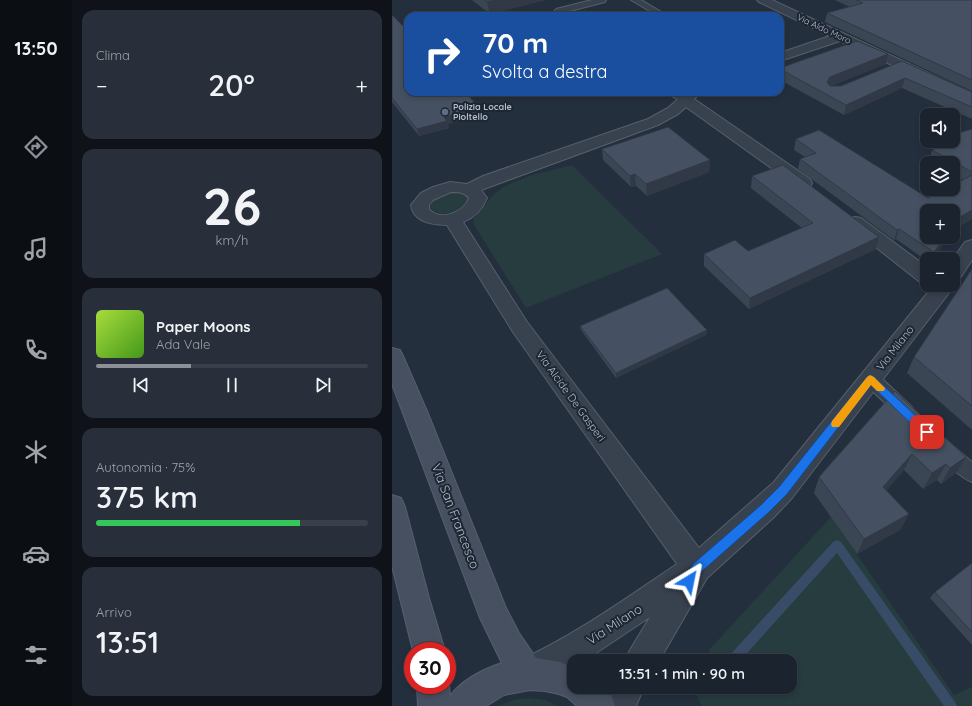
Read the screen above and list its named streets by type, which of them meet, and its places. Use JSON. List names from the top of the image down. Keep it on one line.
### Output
{"streets":{"street":["Via Aldo Moro","Via Milano","Via Alcide De Gasperi","Via San Francesco"]},"crossings":[["Via Milano","Via Alcide De Gasperi"],["Via Milano","Via San Francesco"]],"places":["Polizia Locale Pioltello"],"page":{"tabs":"13:50","tile":["Clima",["26","km/h"],["Autonomia · 75%","375 km"],["Arrivo","13:51"]],"turn":["70 m","Svolta a destra"],"heat":["−","20°","+"],"map_buttons":["+","−"],"song":["Paper Moons","Ada Vale"],"limit":"30","trip":"13:51 · 1 min · 90 m"}}
